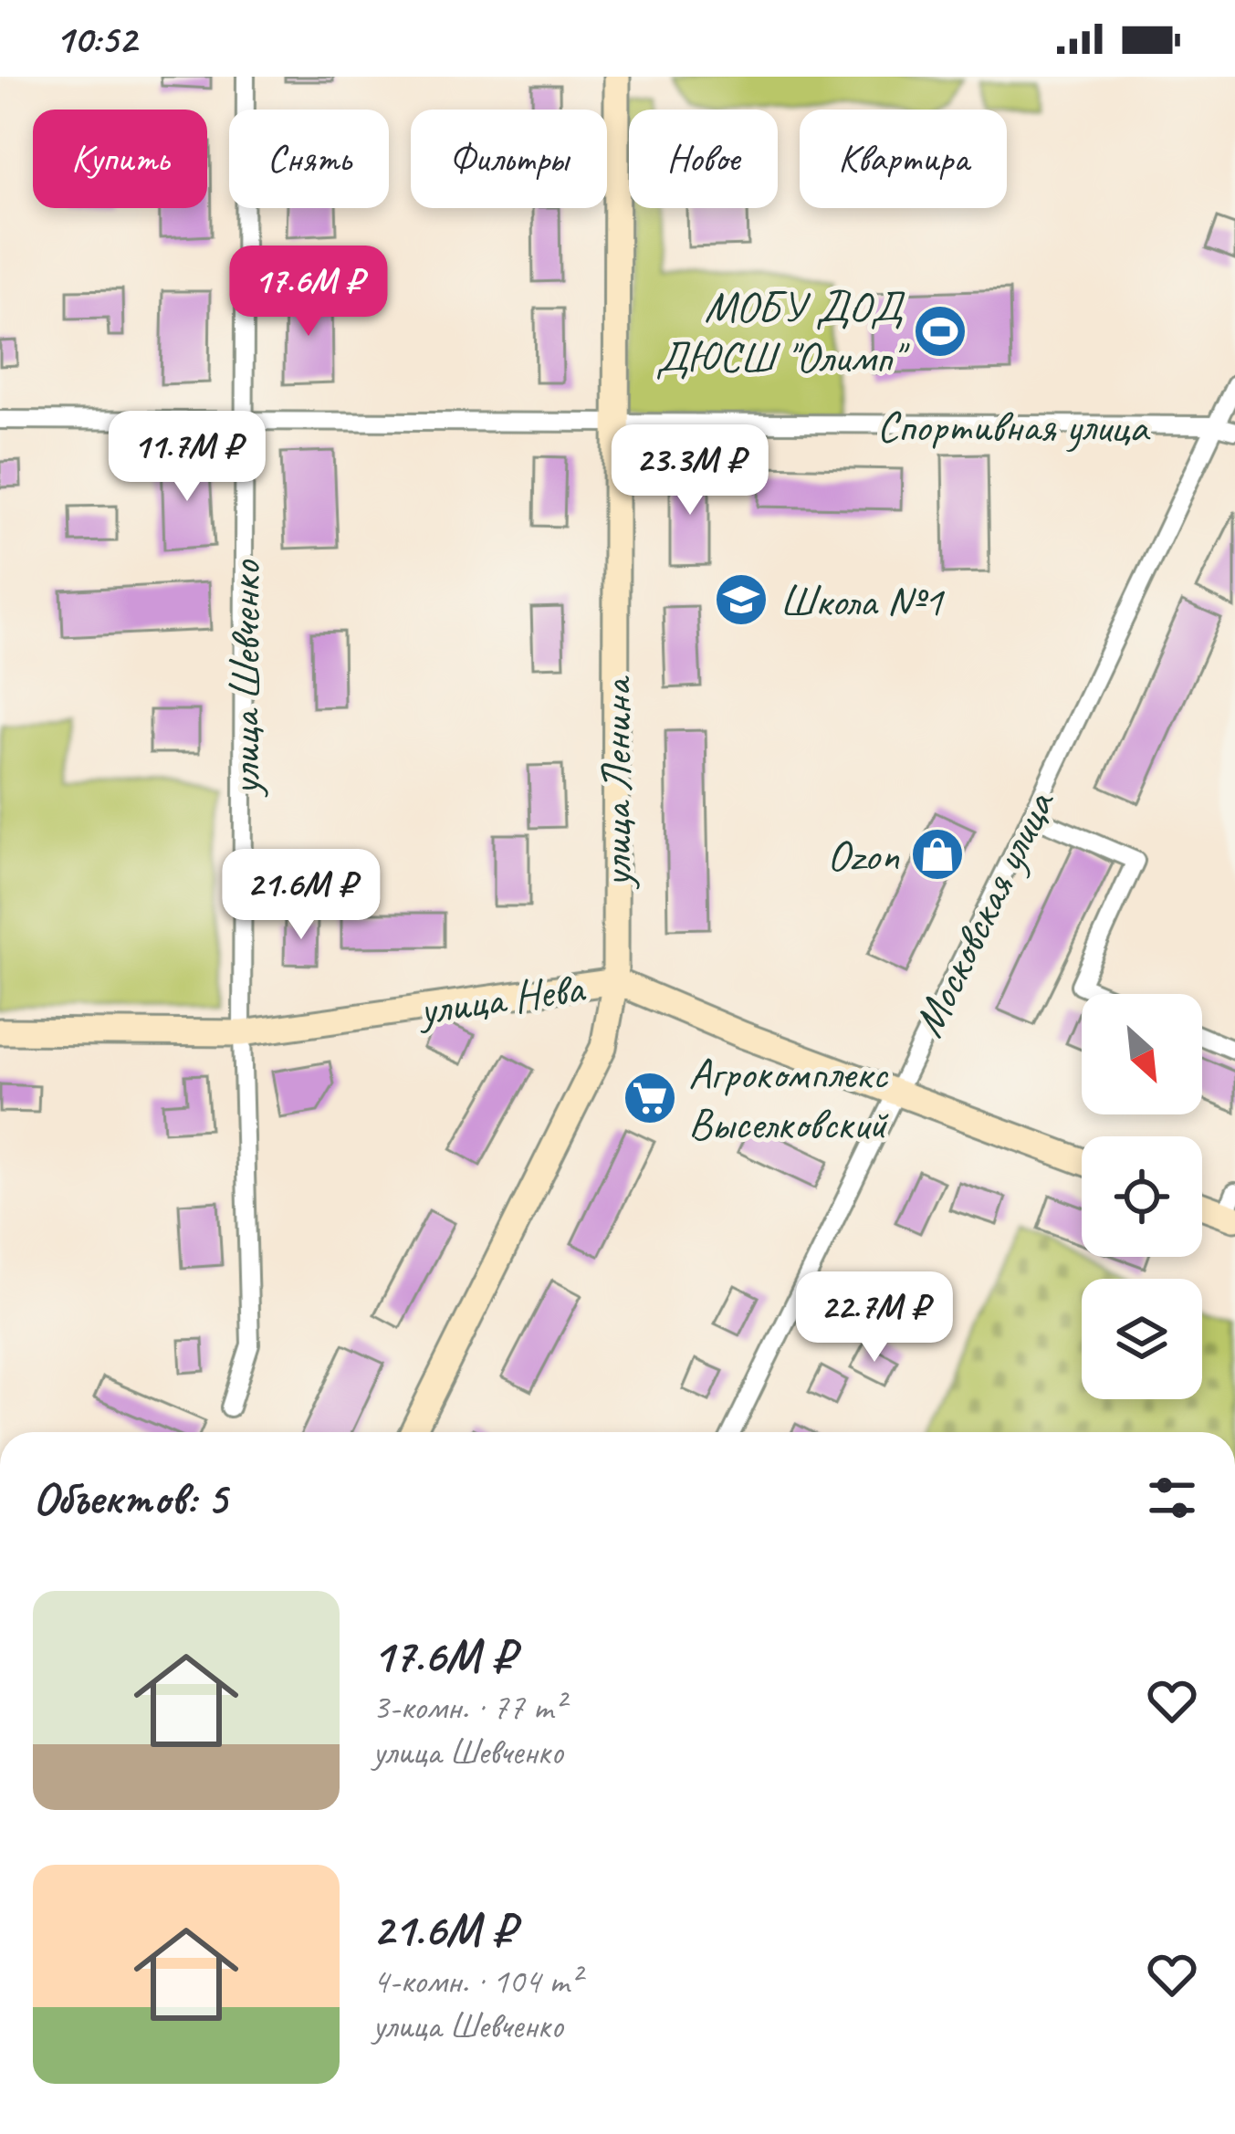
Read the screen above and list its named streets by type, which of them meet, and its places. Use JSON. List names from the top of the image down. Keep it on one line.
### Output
{"streets":{"main road":["улица Ленина","улица Нева"],"street":["Спортивная улица","улица Шевченко","Московская улица"]},"crossings":[["Спортивная улица","улица Шевченко"],["Спортивная улица","улица Ленина"],["Спортивная улица","Московская улица"],["улица Шевченко","улица Нева"],["улица Ленина","улица Нева"],["Московская улица","улица Нева"]],"places":{"sports":["МОБУ ДОД ДЮСШ \"Олимп\""],"school or university":["Школа №1"],"shop":["Ozon"],"supermarket":["Агрокомплекс Выселковский"]},"north":"bottom right","page":{"status":"10:52","chip":["Купить","Снять","Фильтры","Новое","Квартира"],"price":["17.6M ₽","11.7M ₽","23.3M ₽","21.6M ₽","22.7M ₽"],"heading":"Объектов: 5","list":[{"name":"17.6M ₽","note":"3-комн. · 77 m² · улица Шевченко"},{"name":"21.6M ₽","note":"4-комн. · 104 m² · улица Шевченко"}]}}
